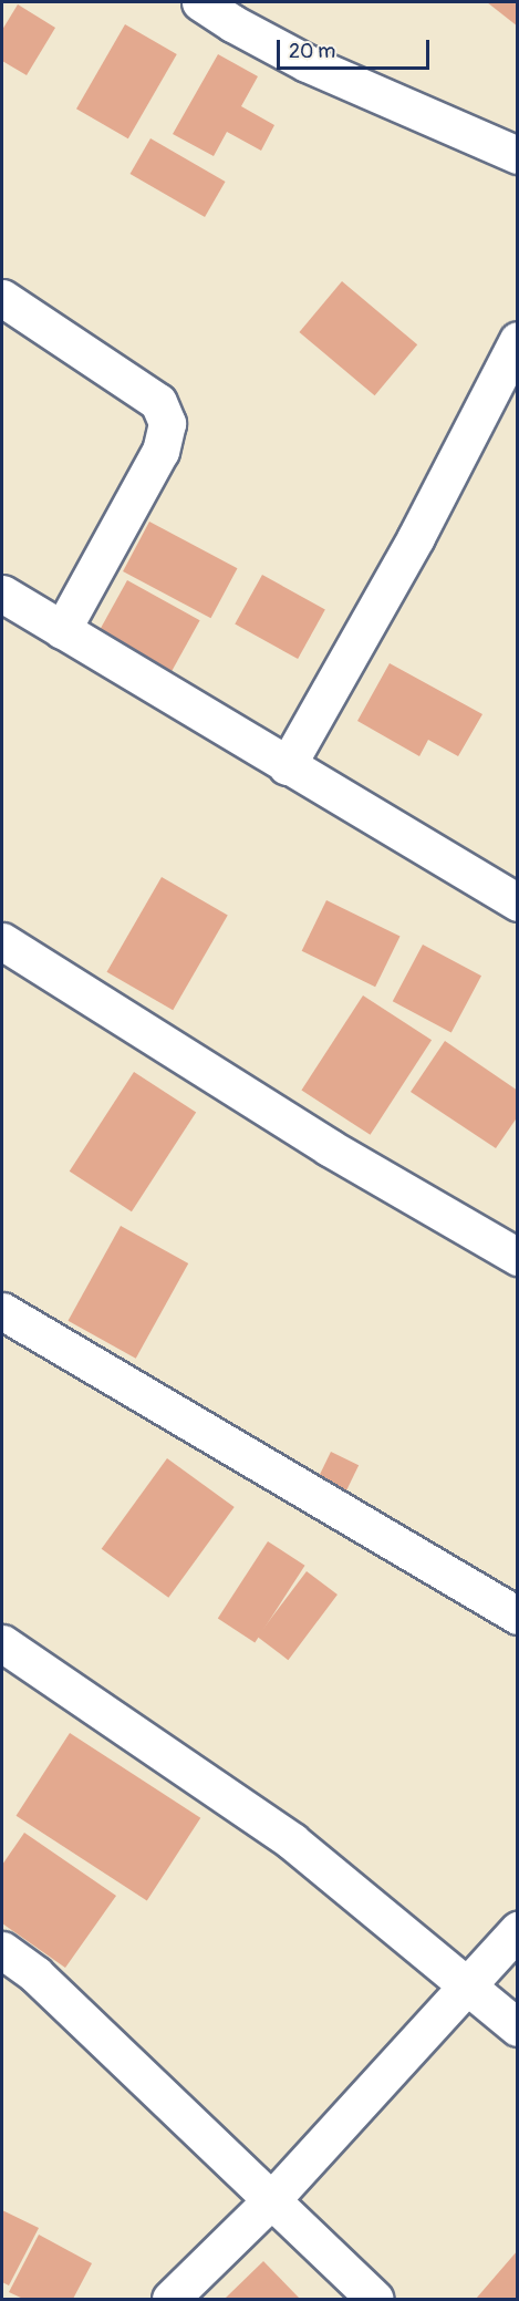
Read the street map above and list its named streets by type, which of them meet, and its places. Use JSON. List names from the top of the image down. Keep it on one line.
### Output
{"scale_bar":"20 m"}
